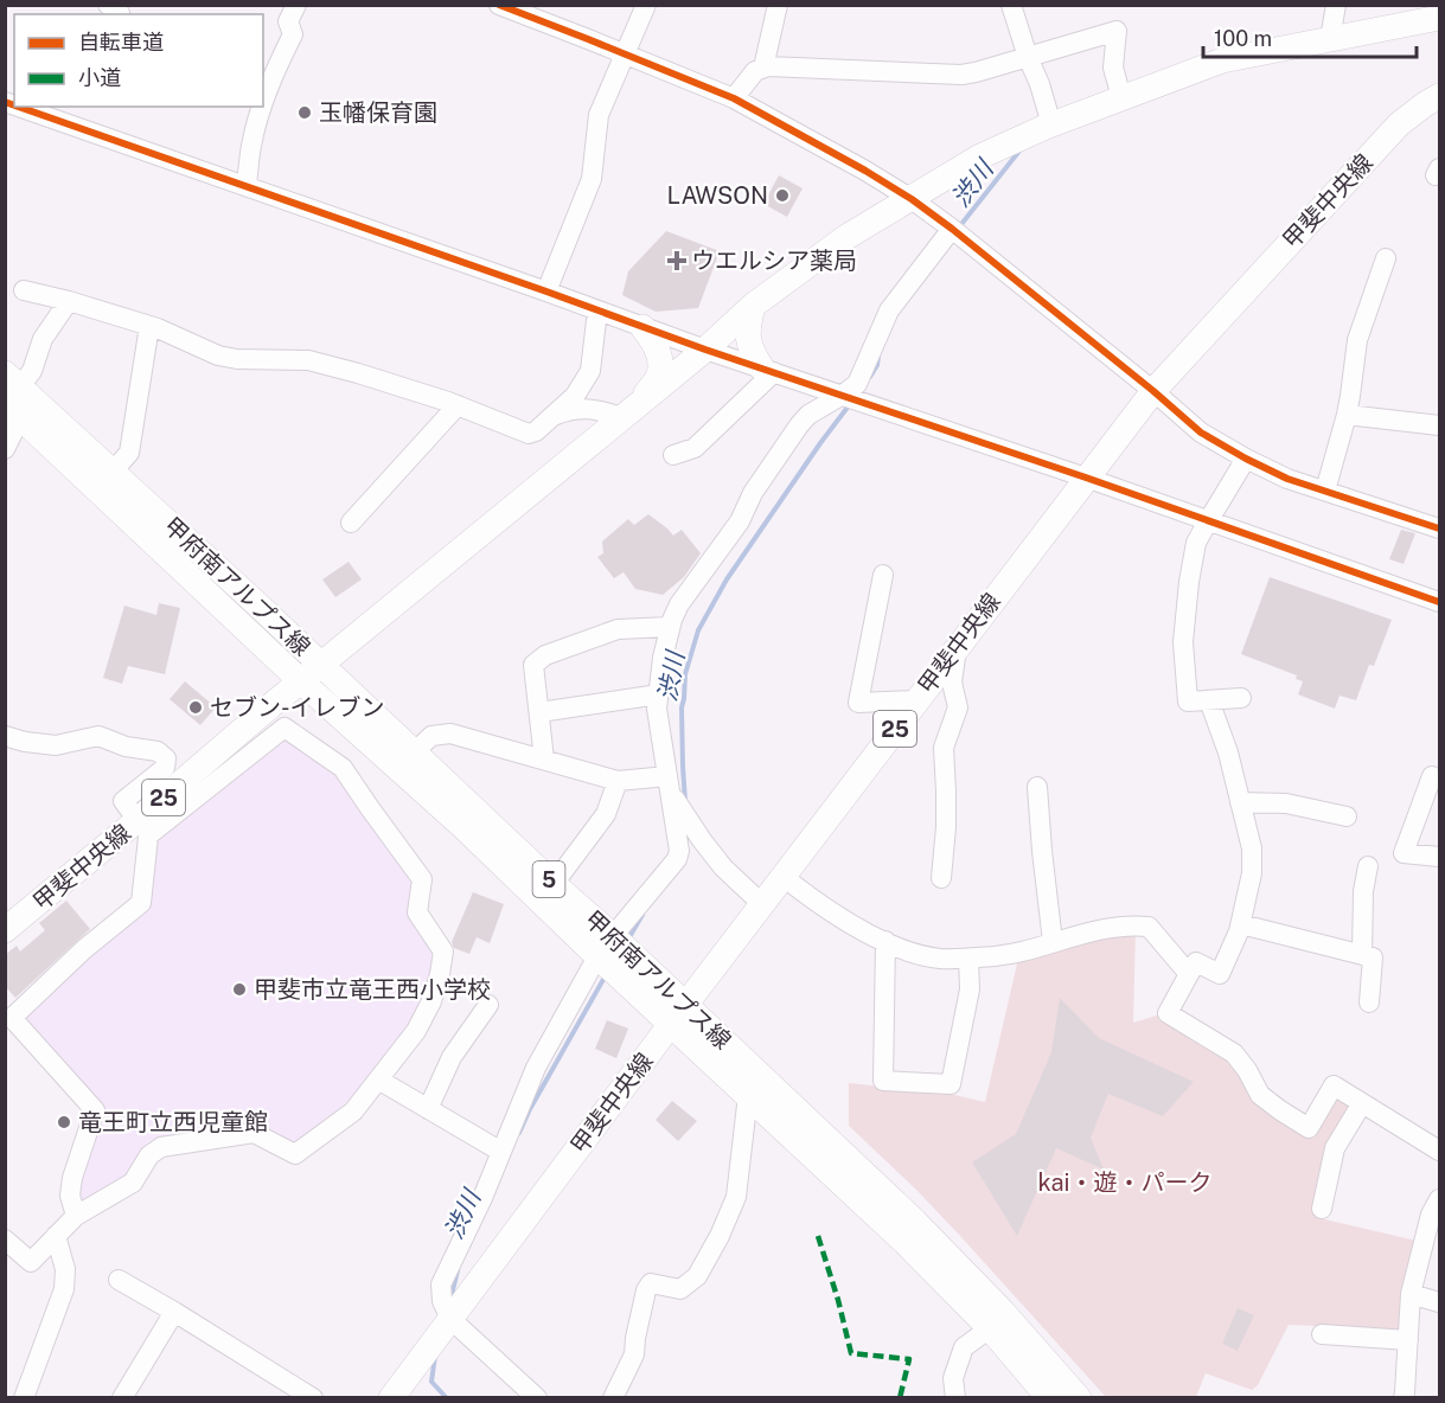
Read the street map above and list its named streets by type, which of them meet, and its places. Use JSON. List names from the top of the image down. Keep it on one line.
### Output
{"streets":{"main road":["甲斐中央線","甲府南アルプス線","25","5"]},"crossings":[["甲斐中央線","甲府南アルプス線"],["甲斐中央線","25"],["甲府南アルプス線","25"]],"water":["渋川"],"parks":["kai・遊・パーク"],"places":{"other":["玉幡保育園","LAWSON","セブン-イレブン","甲斐市立竜王西小学校","竜王町立西児童館"],"health":["ウエルシア薬局"]},"legend":["自転車道","小道"],"scale_bar":"100 m"}
